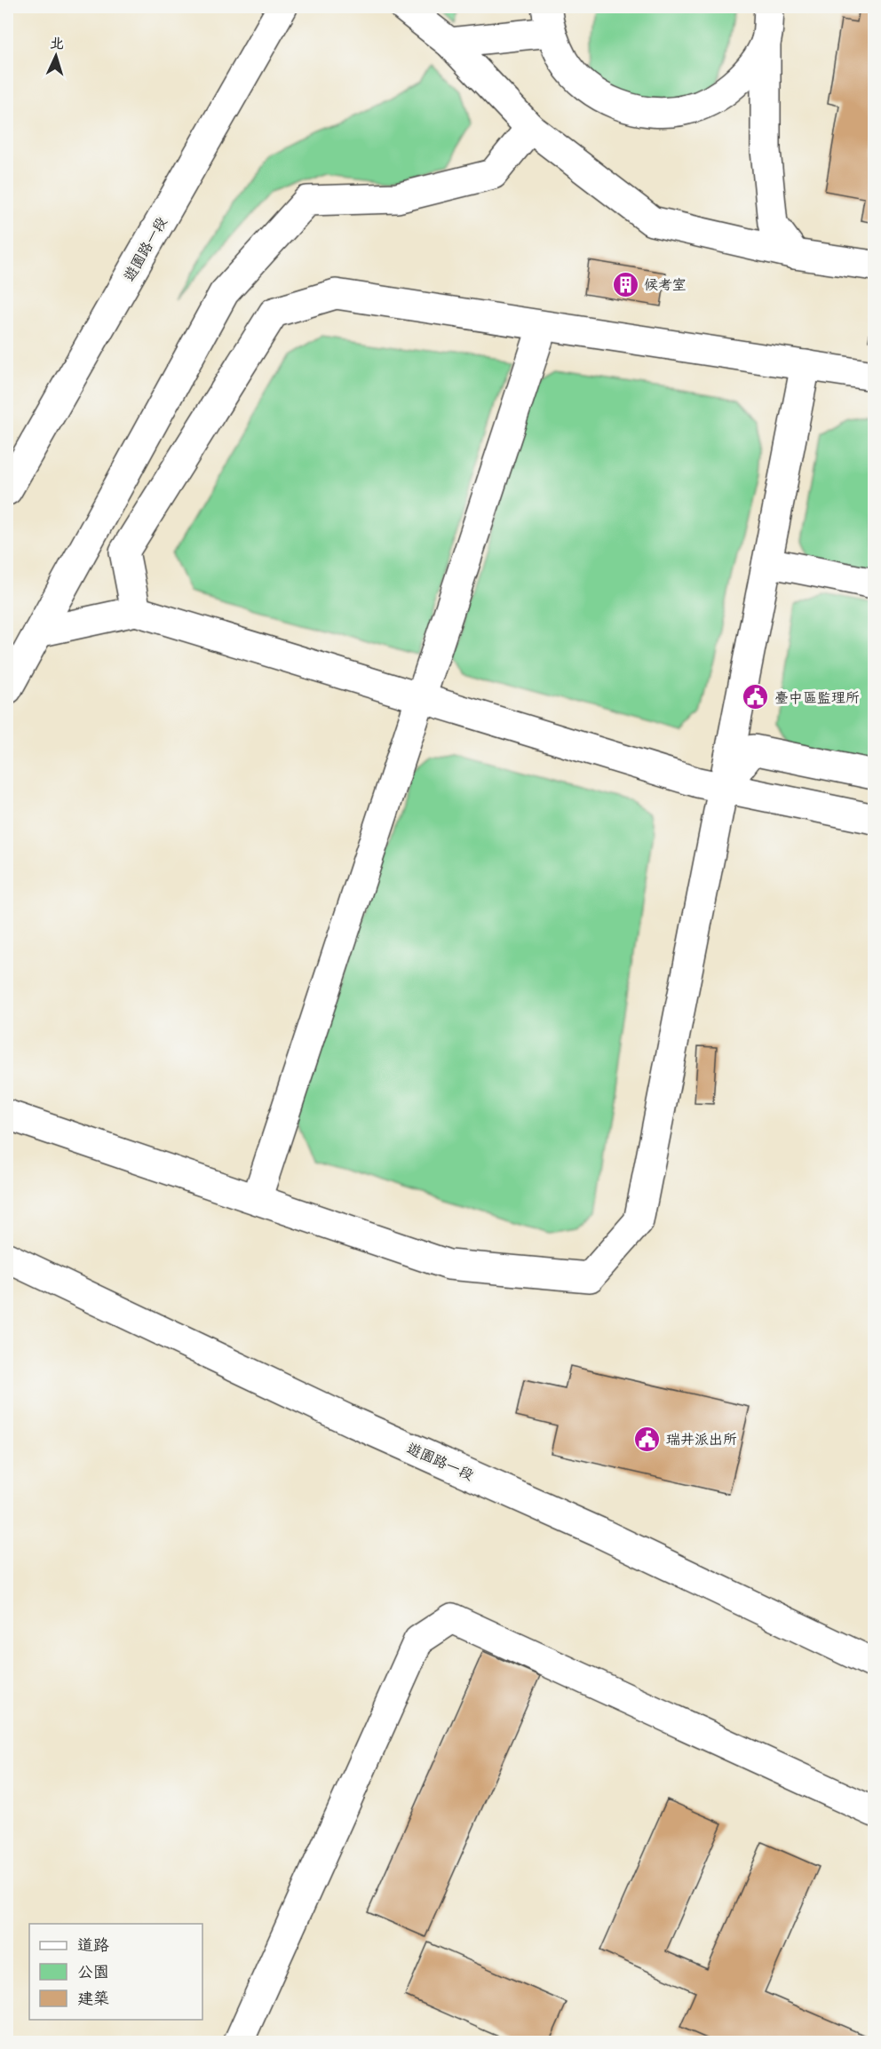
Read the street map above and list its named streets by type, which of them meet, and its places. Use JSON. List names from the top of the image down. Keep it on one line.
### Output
{"streets":{"street":["遊園路一段"]},"places":{"building":["候考室"],"public building":["臺中區監理所","瑞井派出所"]},"legend":["道路","公園","建築"],"north":"top"}
